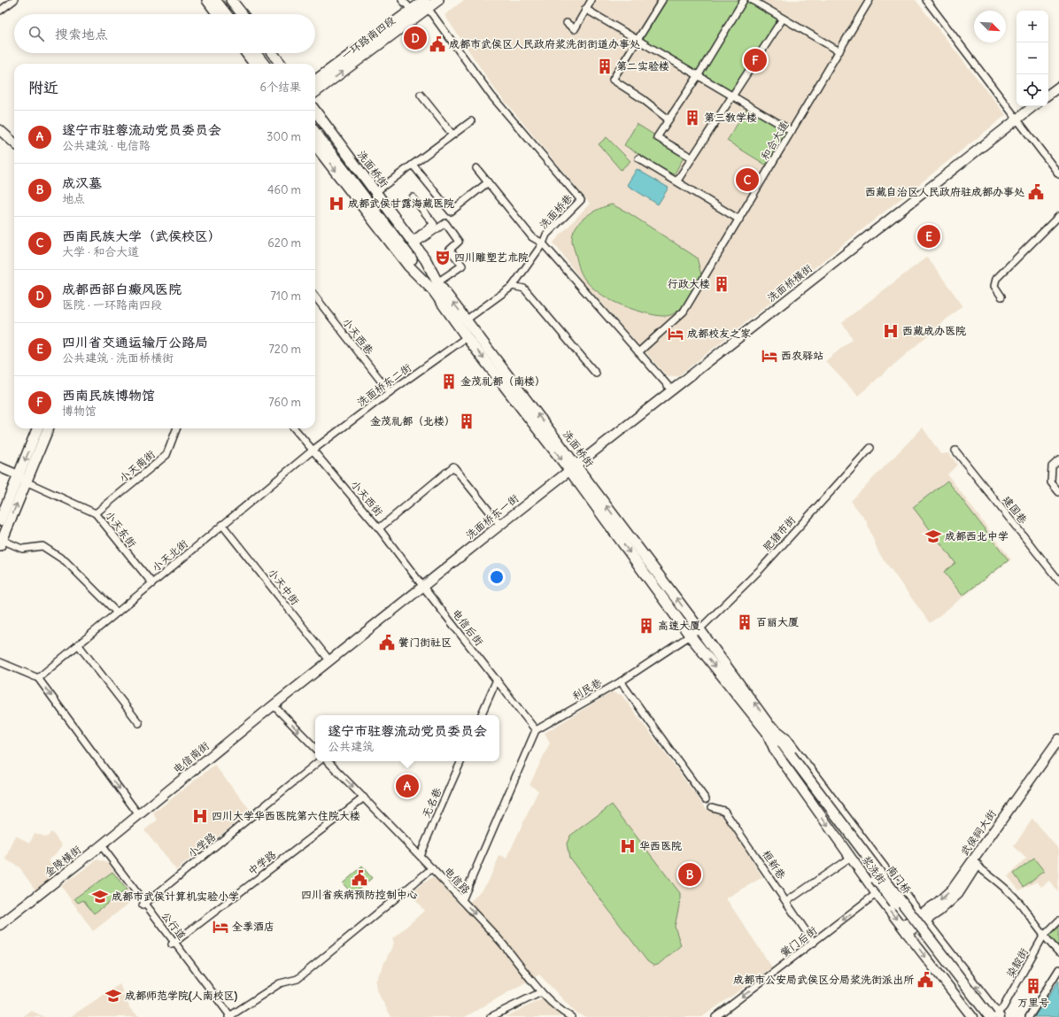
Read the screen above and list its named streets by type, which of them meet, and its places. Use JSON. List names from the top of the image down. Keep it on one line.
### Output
{"streets":{"main road":["一环路南四段","洗面桥街","浆洗街","南门桥"],"street":["和合大道","洗面桥巷","洗面桥横街","小天西巷","洗面桥东二街","小天南街","小天西街","建国巷","洗面桥东一街","小天东街","肥猪市街","小天北街","小天中街","电信后街","利民巷","电信南街","无名巷","武侯祠大街","小学路","金陵横街","中学路","桓新巷","电信路","公行道","黉门后街","染靛街"]},"crossings":[["一环路南四段","洗面桥巷"],["和合大道","洗面桥巷"],["洗面桥街","洗面桥横街"],["洗面桥街","洗面桥东二街"],["洗面桥街","洗面桥东一街"],["洗面桥街","肥猪市街"],["洗面桥街","利民巷"],["洗面桥街","浆洗街"],["洗面桥巷","洗面桥横街"],["洗面桥横街","洗面桥东一街"],["小天西巷","洗面桥东二街"],["洗面桥东二街","小天西街"],["洗面桥东二街","小天北街"],["小天南街","小天东街"],["小天西街","洗面桥东一街"],["小天西街","小天北街"],["小天西街","电信后街"],["小天西街","电信南街"],["洗面桥东一街","电信后街"],["洗面桥东一街","电信南街"],["小天东街","小天北街"],["肥猪市街","利民巷"],["肥猪市街","浆洗街"],["小天北街","小天中街"],["小天中街","电信南街"],["电信后街","电信南街"],["利民巷","浆洗街"],["电信南街","金陵横街"],["无名巷","电信路"],["武侯祠大街","浆洗街"],["小学路","公行道"],["金陵横街","公行道"],["中学路","电信路"],["中学路","公行道"],["桓新巷","黉门后街"],["浆洗街","南门桥"],["浆洗街","黉门后街"],["浆洗街","染靛街"],["南门桥","染靛街"]],"one_way":["电信路"],"places":{"public building":["成都市武侯区人民政府浆洗街街道办事处","西藏自治区人民政府驻成都办事处","黉门街社区","四川省疾病预防控制中心","成都市公安局武侯区分局浆洗街派出所"],"building":["第二实验楼","第三教学楼","行政大楼","金茂礼都（南楼）","金茂礼都（北楼）","百丽大厦","高速大厦","万里号"],"hospital":["成都武侯甘露海藏医院","西藏成办医院","四川大学华西医院第六住院大楼","华西医院"],"theatre":["四川雕塑艺术院"],"hotel":["成都校友之家","西农驿站","全季酒店"],"school or university":["成都西北中学","成都市武侯计算机实验小学","成都师范学院(人南校区)"]},"north":"bottom right","page":{"map_buttons":["+","−"],"search":"搜索地点","pins":["D","F","C","E","A","B"],"heading":["附近","6个结果"],"list":[{"mark":"A","name":"遂宁市驻蓉流动党员委员会","note":"公共建筑 · 电信路","value":"300 m"},{"mark":"B","name":"成汉墓","note":"地点","value":"460 m"},{"mark":"C","name":"西南民族大学（武侯校区）","note":"大学 · 和合大道","value":"620 m"},{"mark":"D","name":"成都西部白癜风医院","note":"医院 · 一环路南四段","value":"710 m"},{"mark":"E","name":"四川省交通运输厅公路局","note":"公共建筑 · 洗面桥横街","value":"720 m"},{"mark":"F","name":"西南民族博物馆","note":"博物馆","value":"760 m"}],"popup":["遂宁市驻蓉流动党员委员会","公共建筑"]}}
